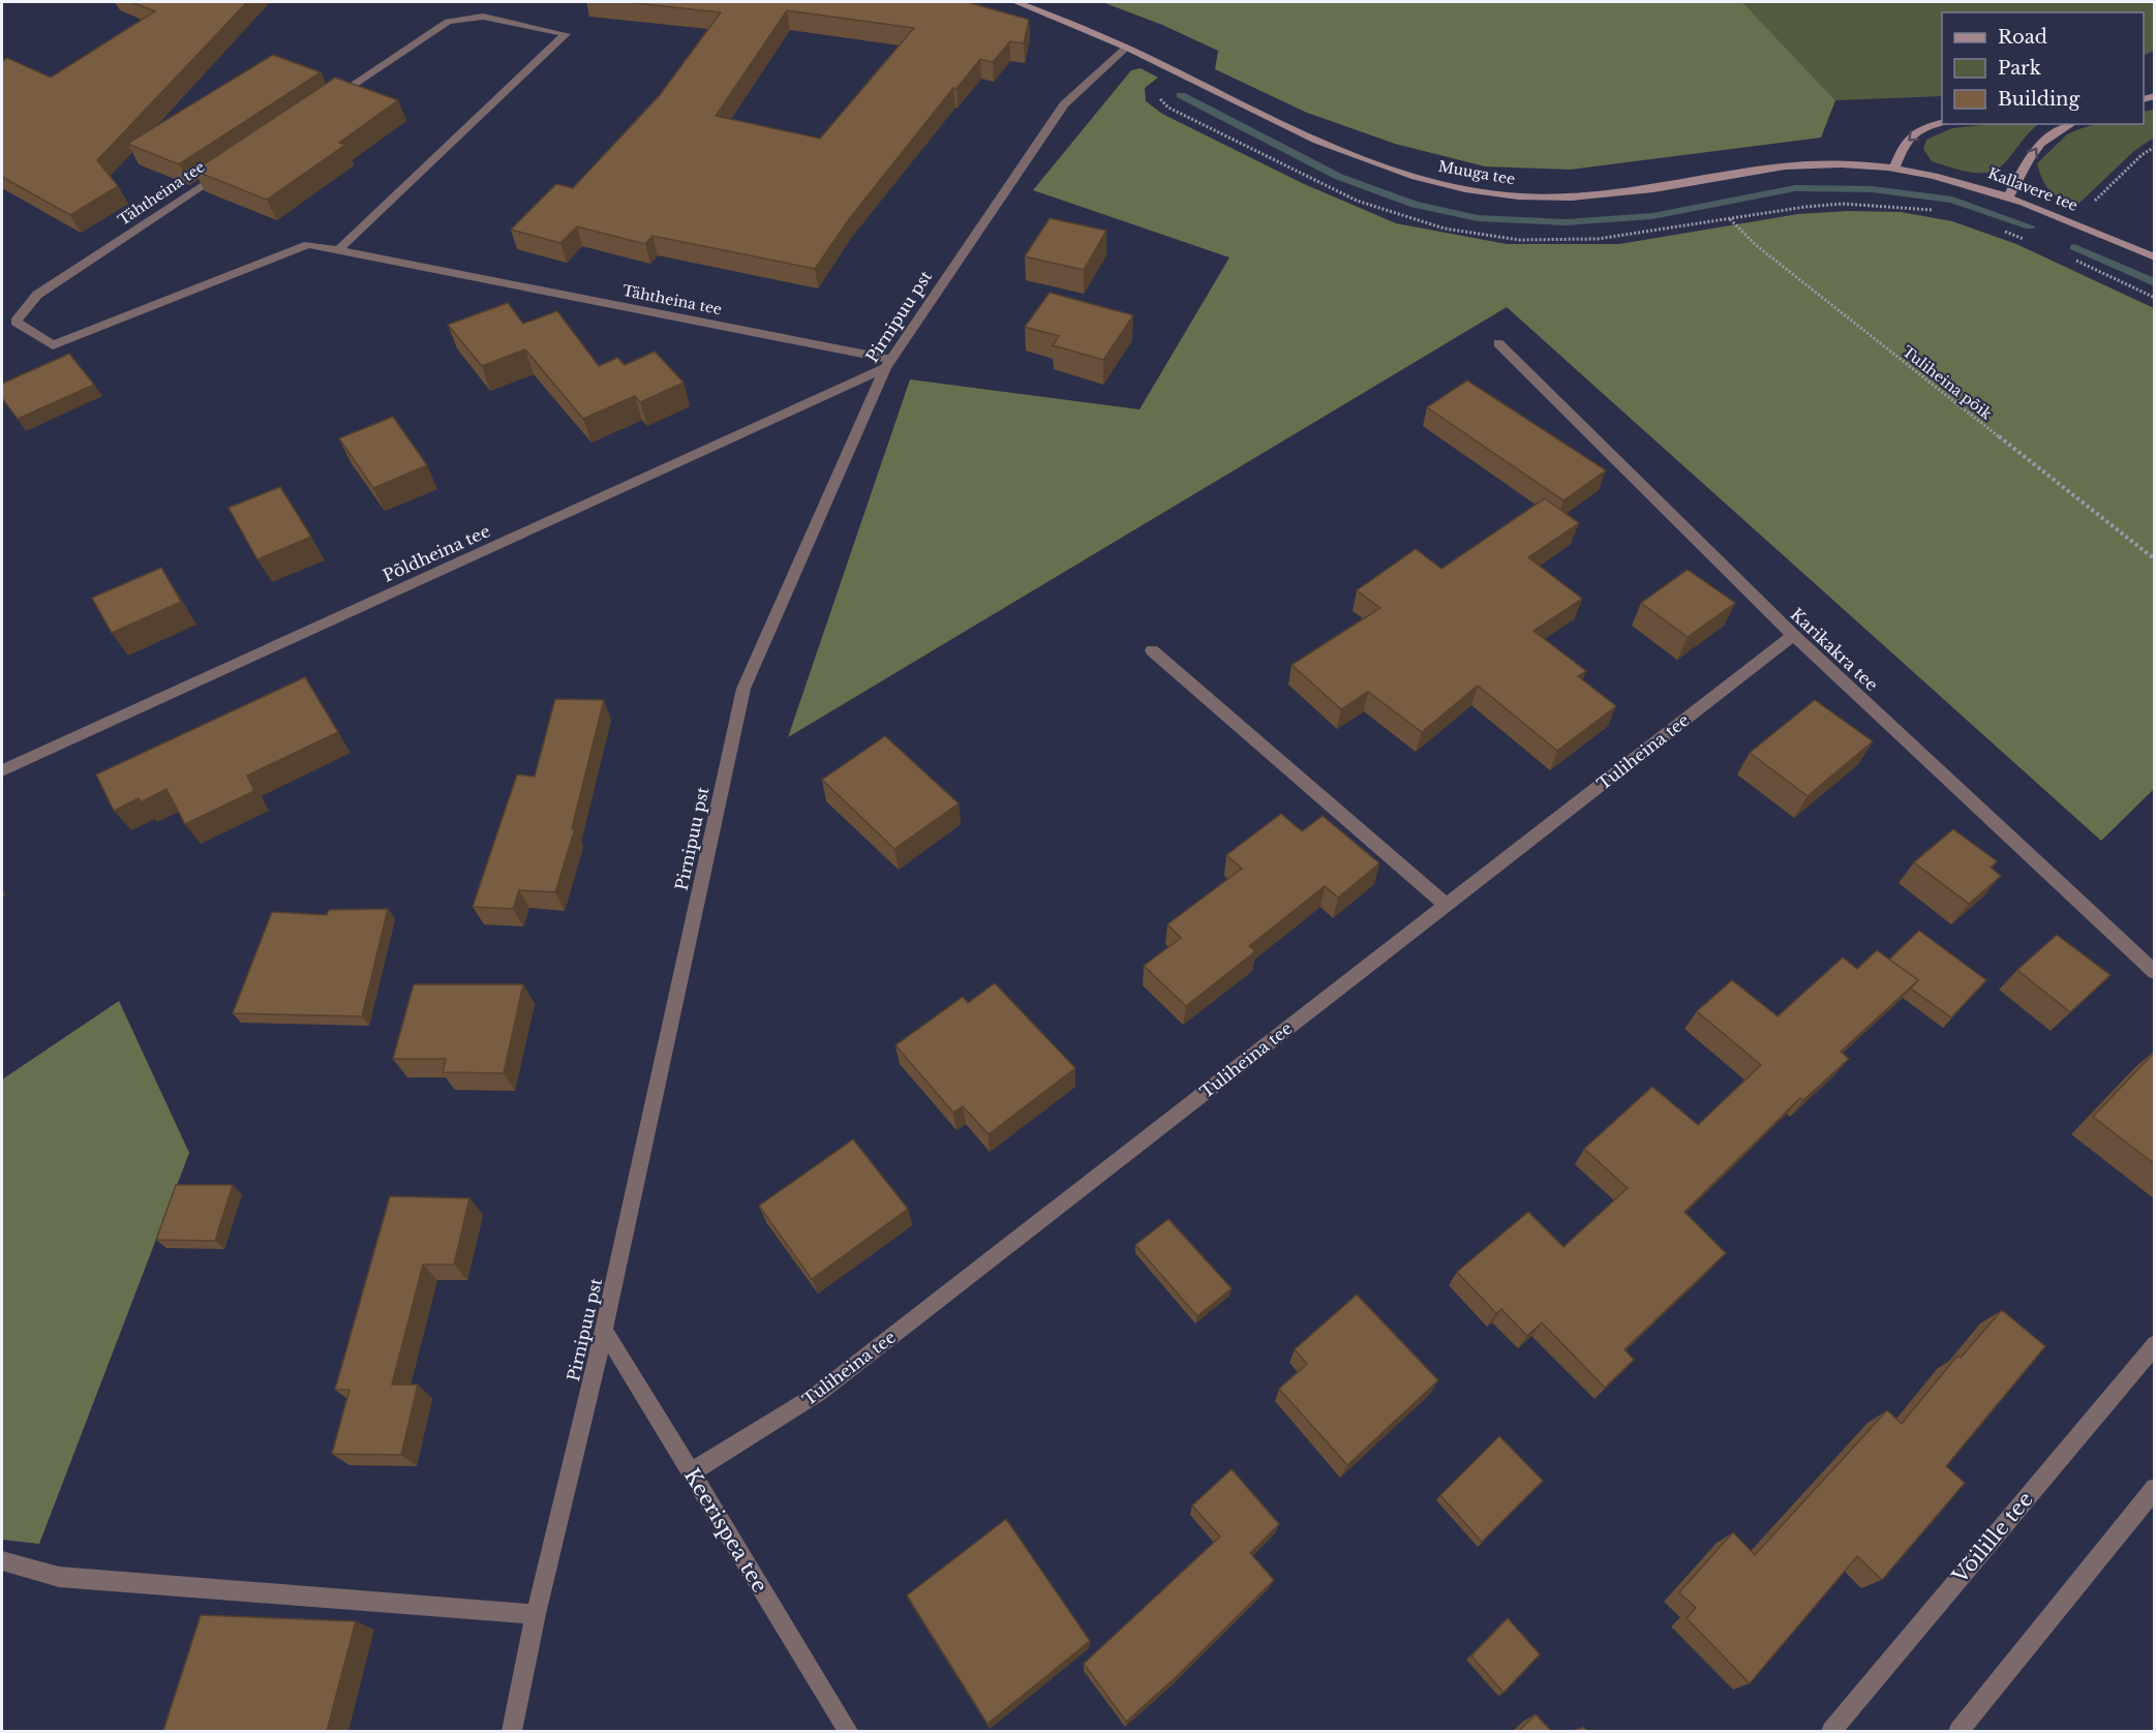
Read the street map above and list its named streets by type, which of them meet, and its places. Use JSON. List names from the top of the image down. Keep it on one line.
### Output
{"streets":{"main road":["Muuga tee","Kallavere tee"],"street":["Tähtheina tee","Pirnipuu pst","Põldheina tee","Karikakra tee","Tuliheina tee","Keerispea tee","Võilille tee"],"path":["Tuliheina põik"]},"crossings":[["Muuga tee","Kallavere tee"],["Muuga tee","Pirnipuu pst"],["Tähtheina tee","Pirnipuu pst"],["Tähtheina tee","Põldheina tee"],["Pirnipuu pst","Põldheina tee"],["Pirnipuu pst","Keerispea tee"],["Karikakra tee","Tuliheina tee"],["Tuliheina tee","Keerispea tee"]],"legend":["Road","Park","Building"]}
